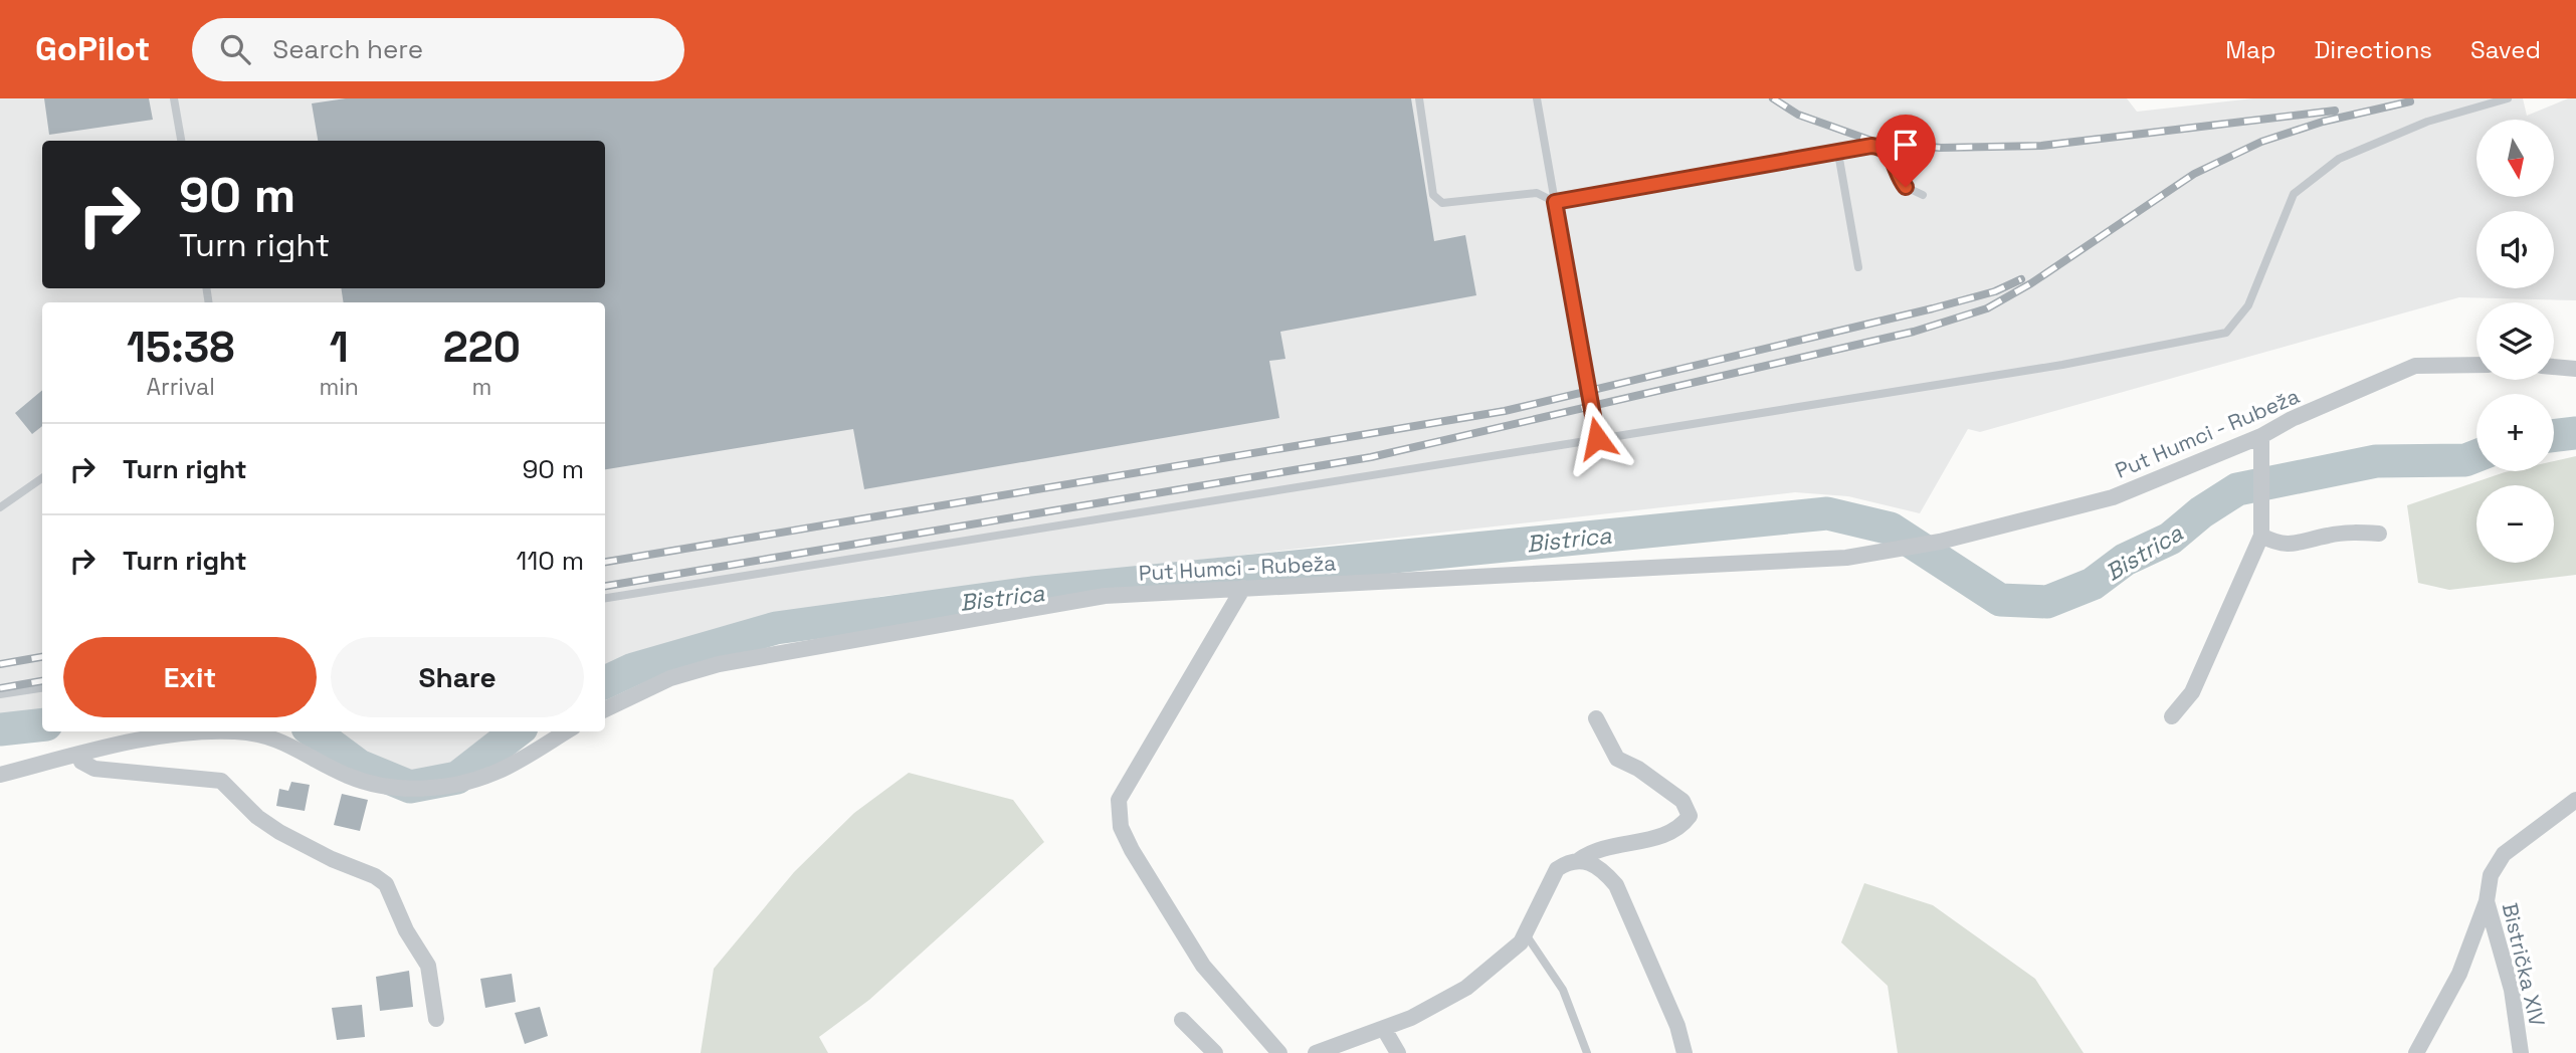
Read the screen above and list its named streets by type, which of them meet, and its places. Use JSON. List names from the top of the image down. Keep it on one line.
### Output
{"streets":{"street":["Put Humci - Rubeža","Bistrička XIV"]},"water":["Bistrica"],"north":"bottom","page":{"header":"GoPilot","search":"Search here","nav":["Map","Directions","Saved"],"map_buttons":["+","−"],"turn":["90 m","Turn right"],"eta":["15:38","Arrival","1","min","220","m"],"list":[{"name":"Turn right","value":"90 m"},{"name":"Turn right","value":"110 m"}],"buttons":["Exit","Share"]}}
